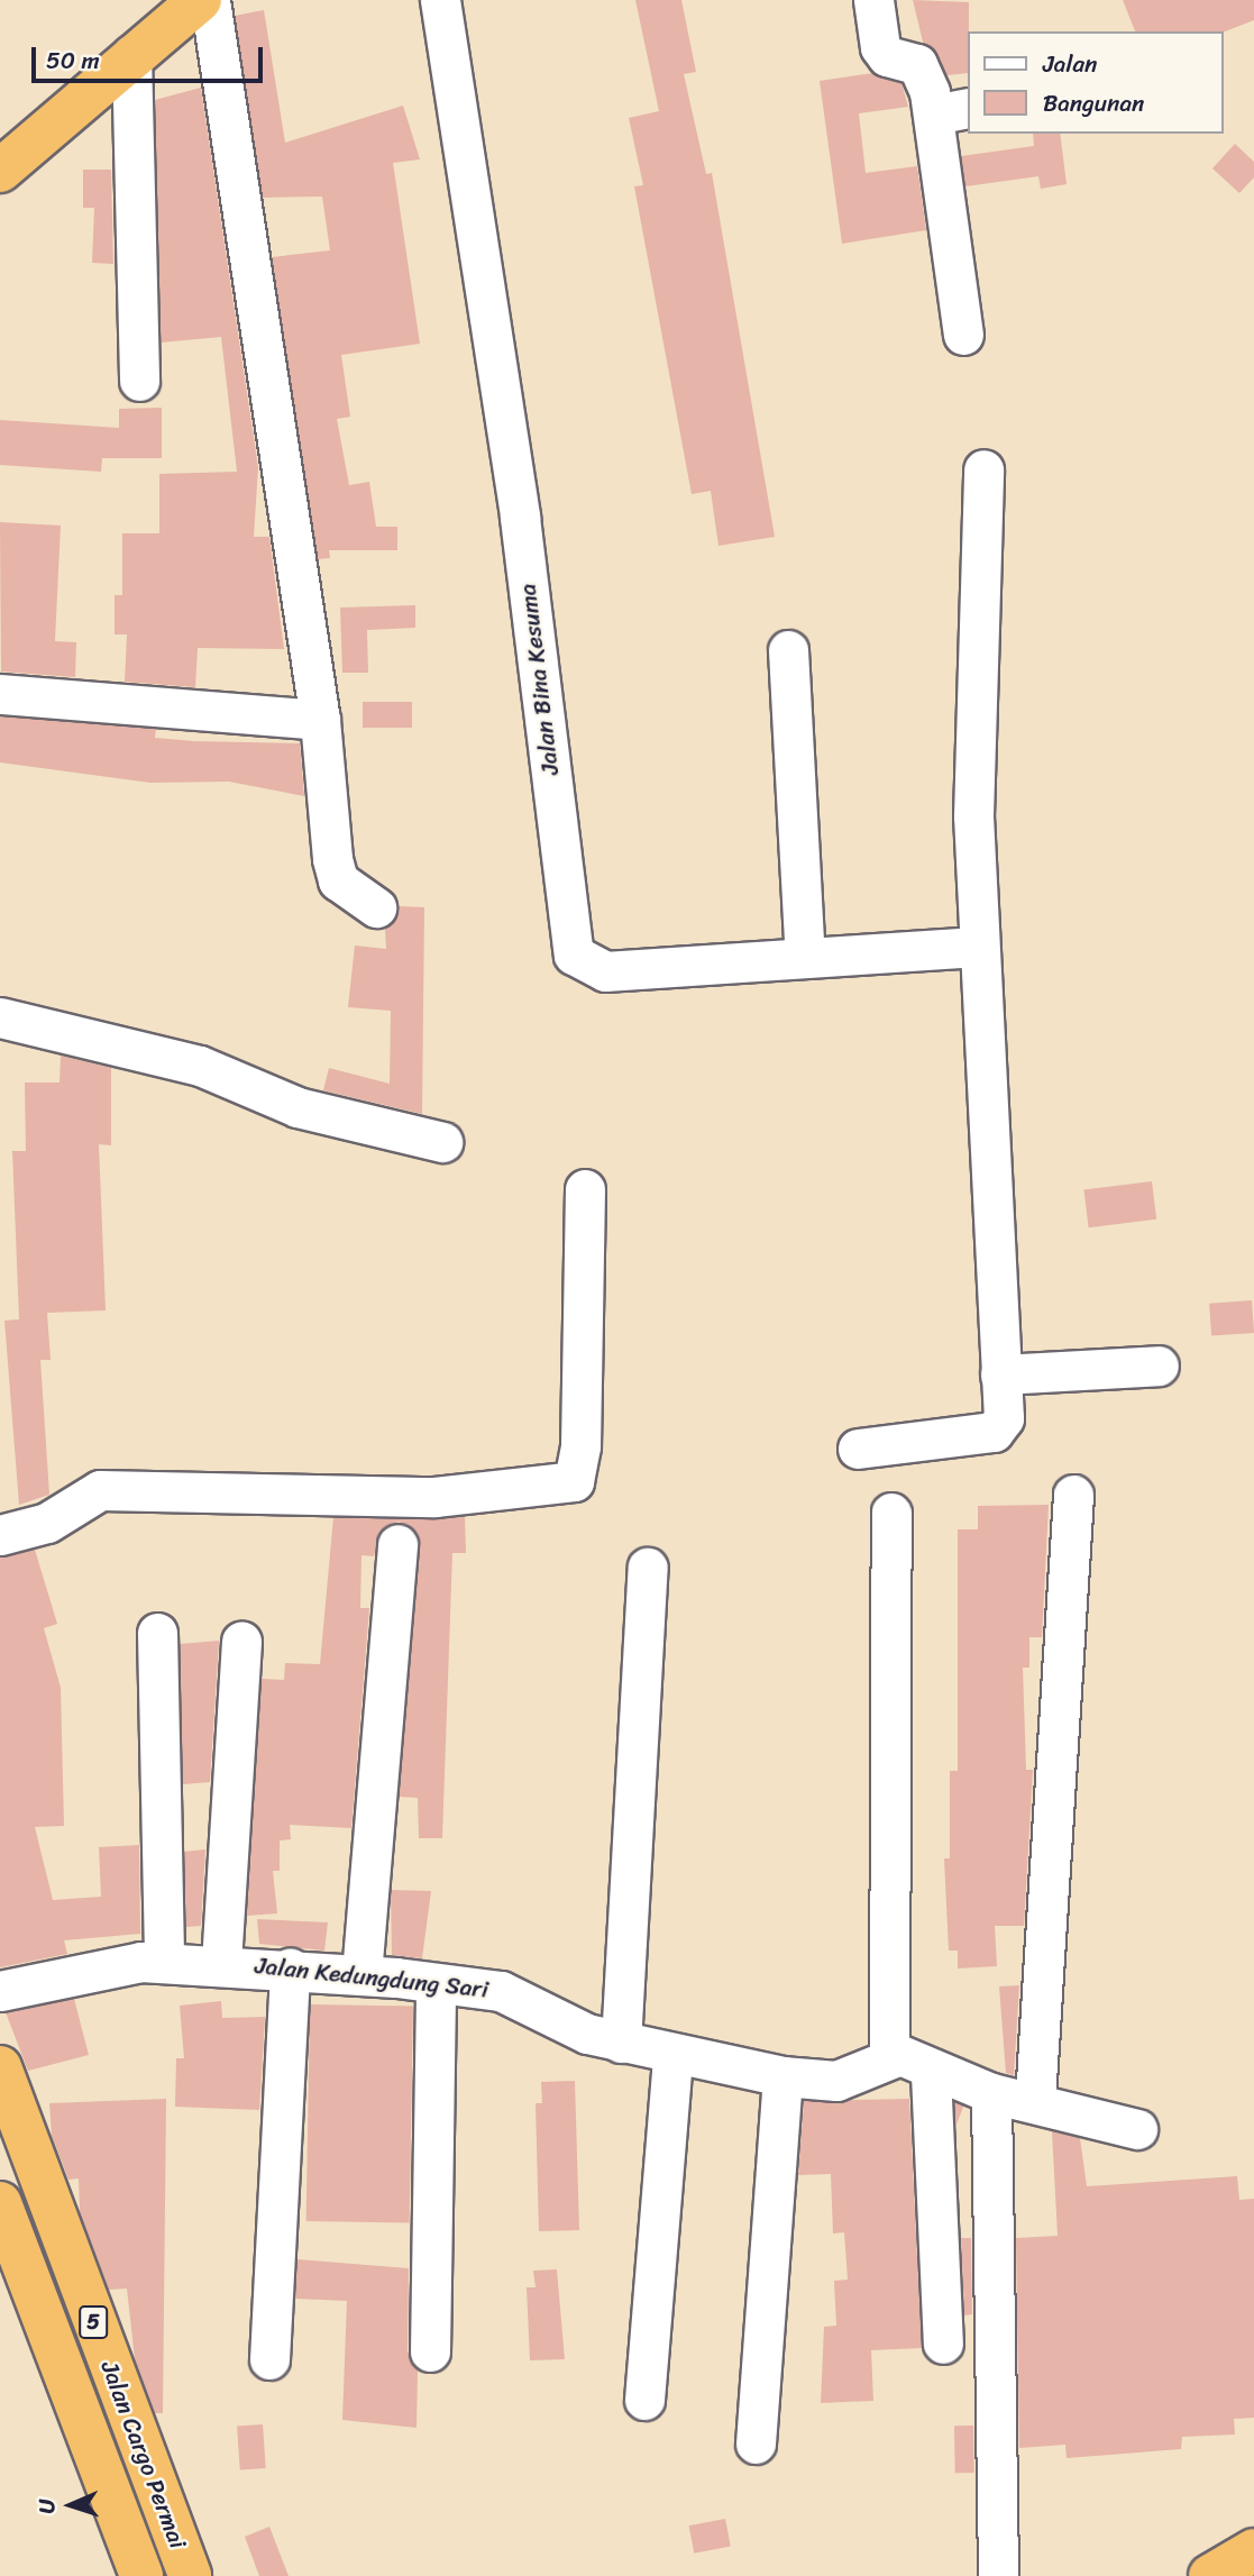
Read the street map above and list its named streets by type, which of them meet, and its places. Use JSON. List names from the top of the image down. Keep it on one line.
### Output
{"streets":{"highway":["5","Jalan Cargo Permai"],"street":["Jalan Bina Kesuma","Jalan Kedungdung Sari"]},"legend":["Jalan","Bangunan"],"scale_bar":"50 m","north":"left"}
